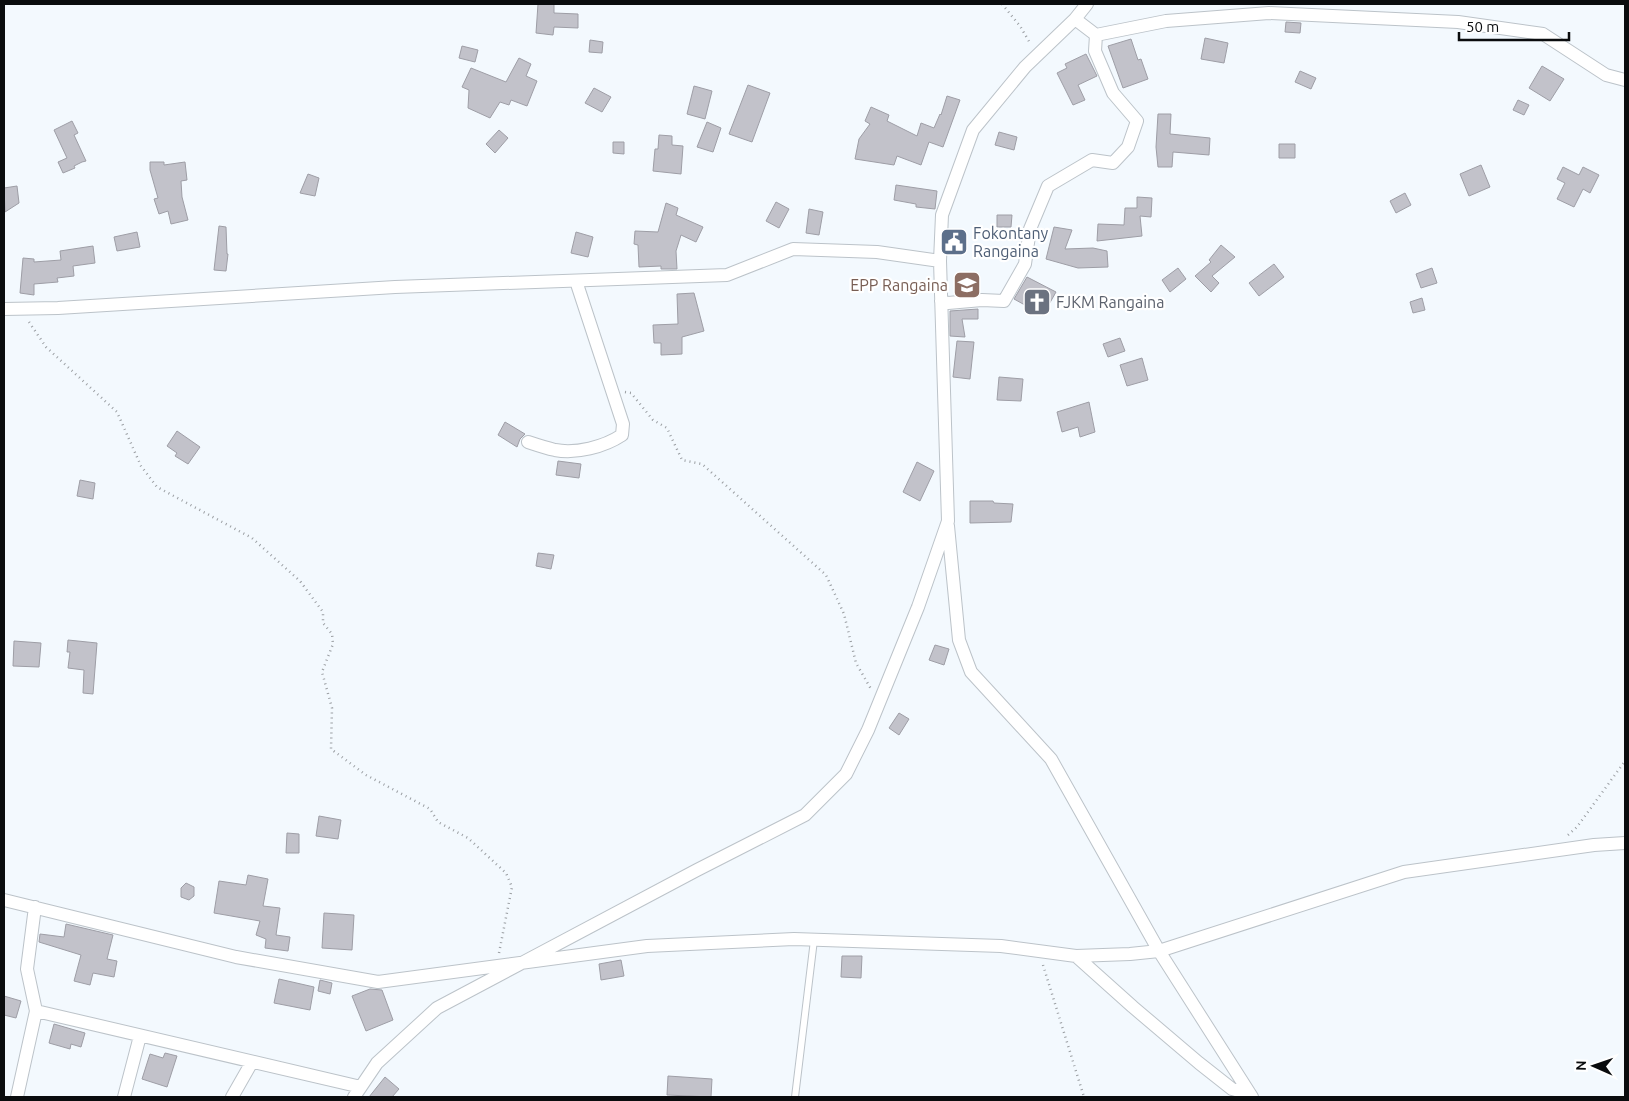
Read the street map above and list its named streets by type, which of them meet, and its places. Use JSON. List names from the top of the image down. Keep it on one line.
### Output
{"places":{"public building":["Fokontany Rangaina"],"school or university":["EPP Rangaina"],"church":["FJKM Rangaina"]},"scale_bar":"50 m","north":"left"}
